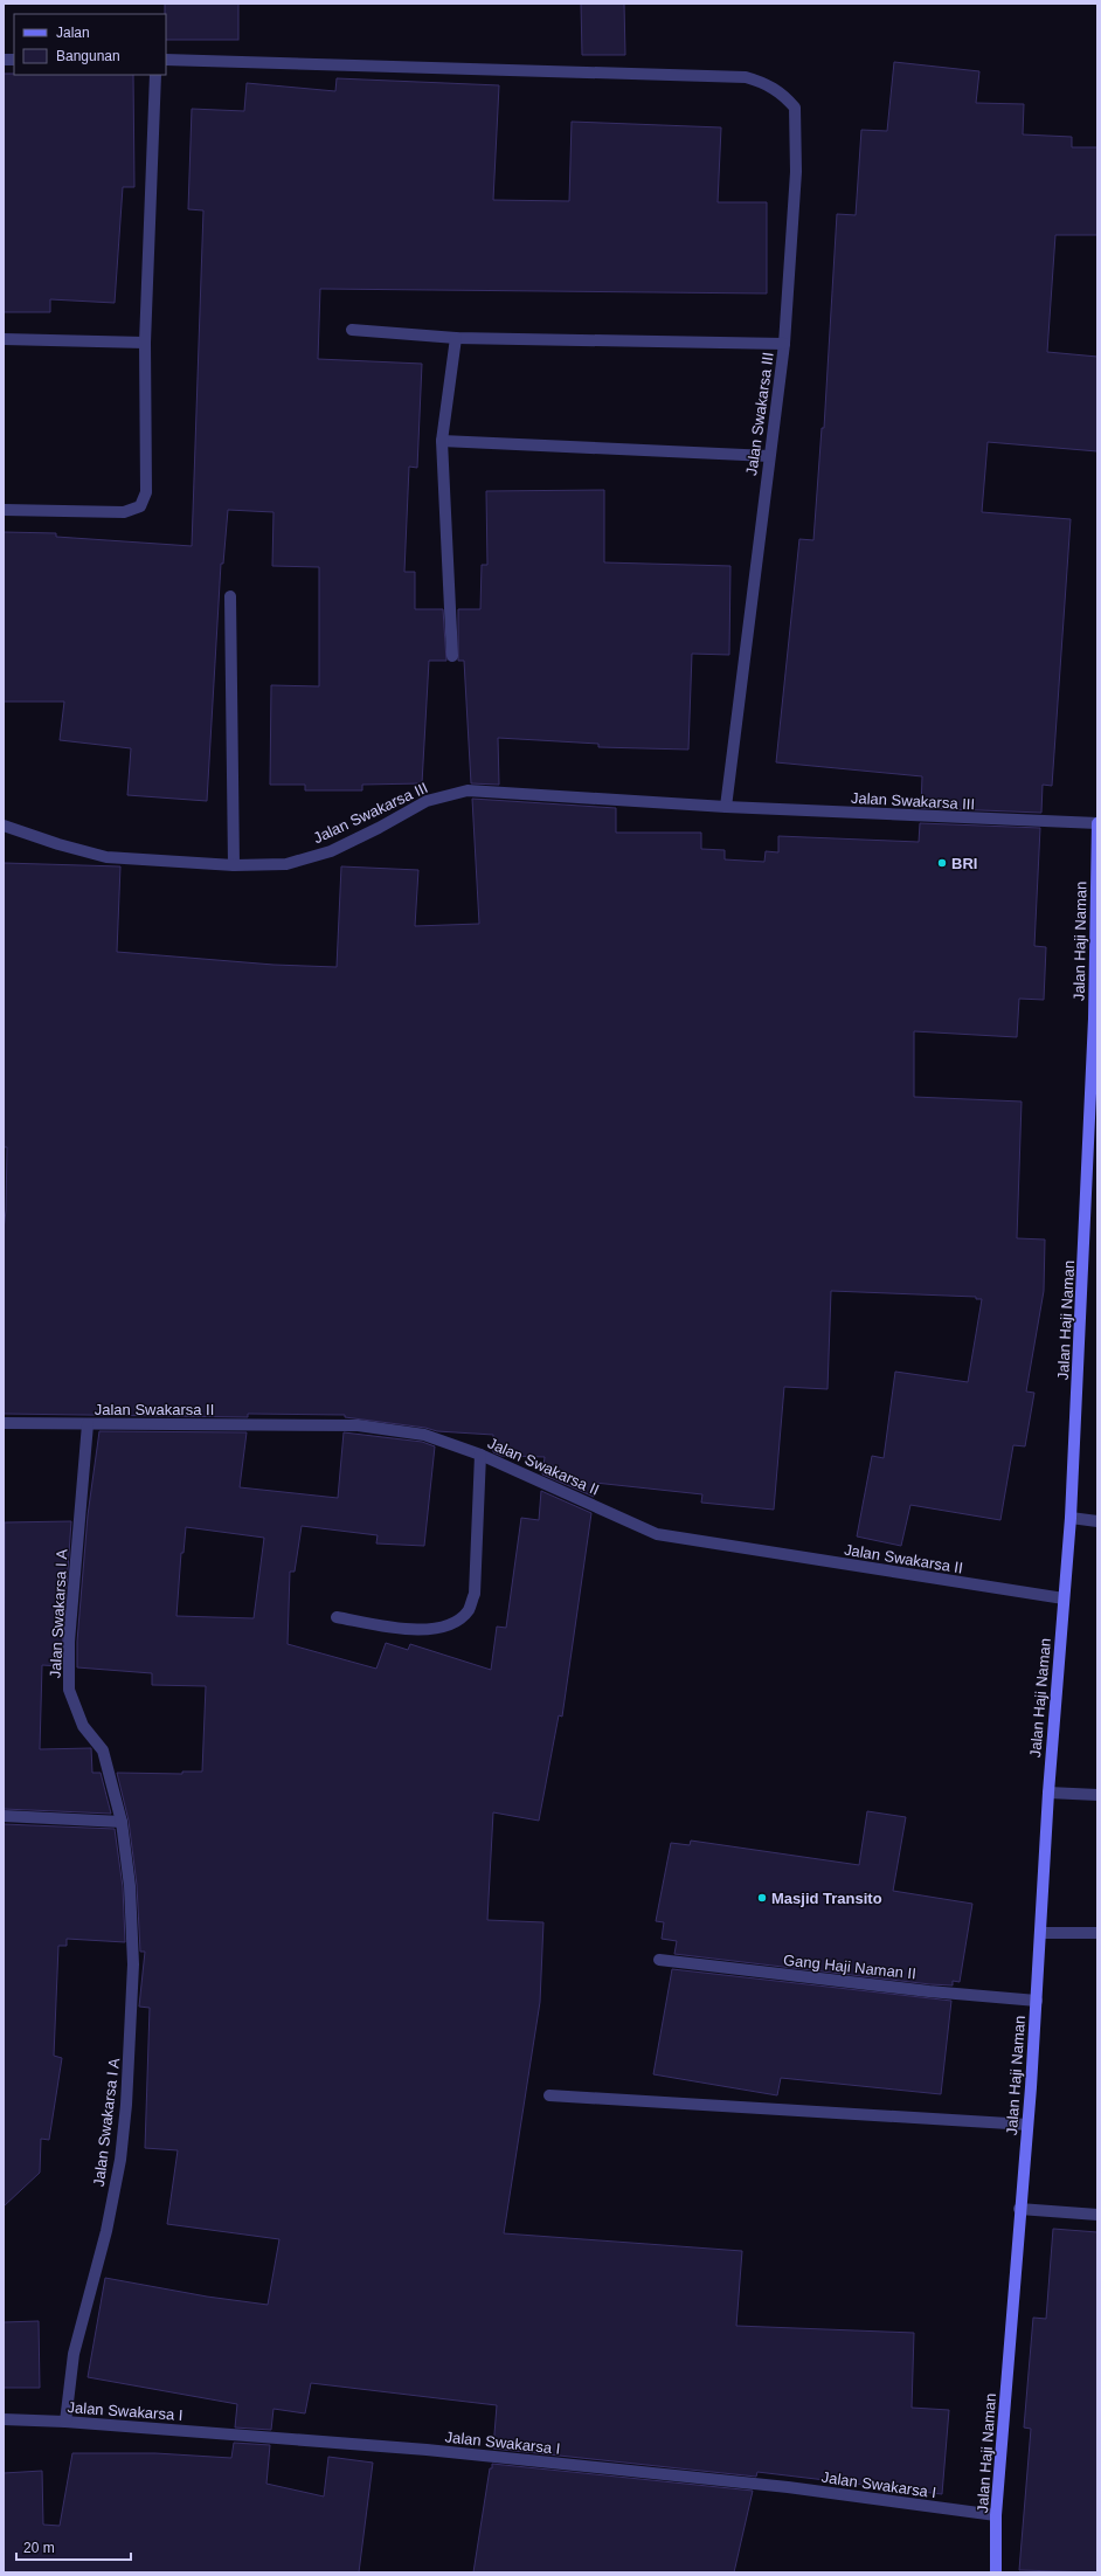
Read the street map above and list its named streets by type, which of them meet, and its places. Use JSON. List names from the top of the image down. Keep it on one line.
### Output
{"streets":{"street":["Jalan Swakarsa III","Jalan Haji Naman","Jalan Swakarsa II","Jalan Swakarsa I A","Gang Haji Naman II","Jalan Swakarsa I"]},"crossings":[["Jalan Swakarsa III","Jalan Haji Naman"],["Jalan Haji Naman","Jalan Swakarsa II"],["Jalan Haji Naman","Gang Haji Naman II"],["Jalan Haji Naman","Jalan Swakarsa I"],["Jalan Swakarsa II","Jalan Swakarsa I A"],["Jalan Swakarsa I A","Jalan Swakarsa I"]],"places":["BRI","Masjid Transito"],"legend":["Jalan","Bangunan"],"scale_bar":"20 m"}
